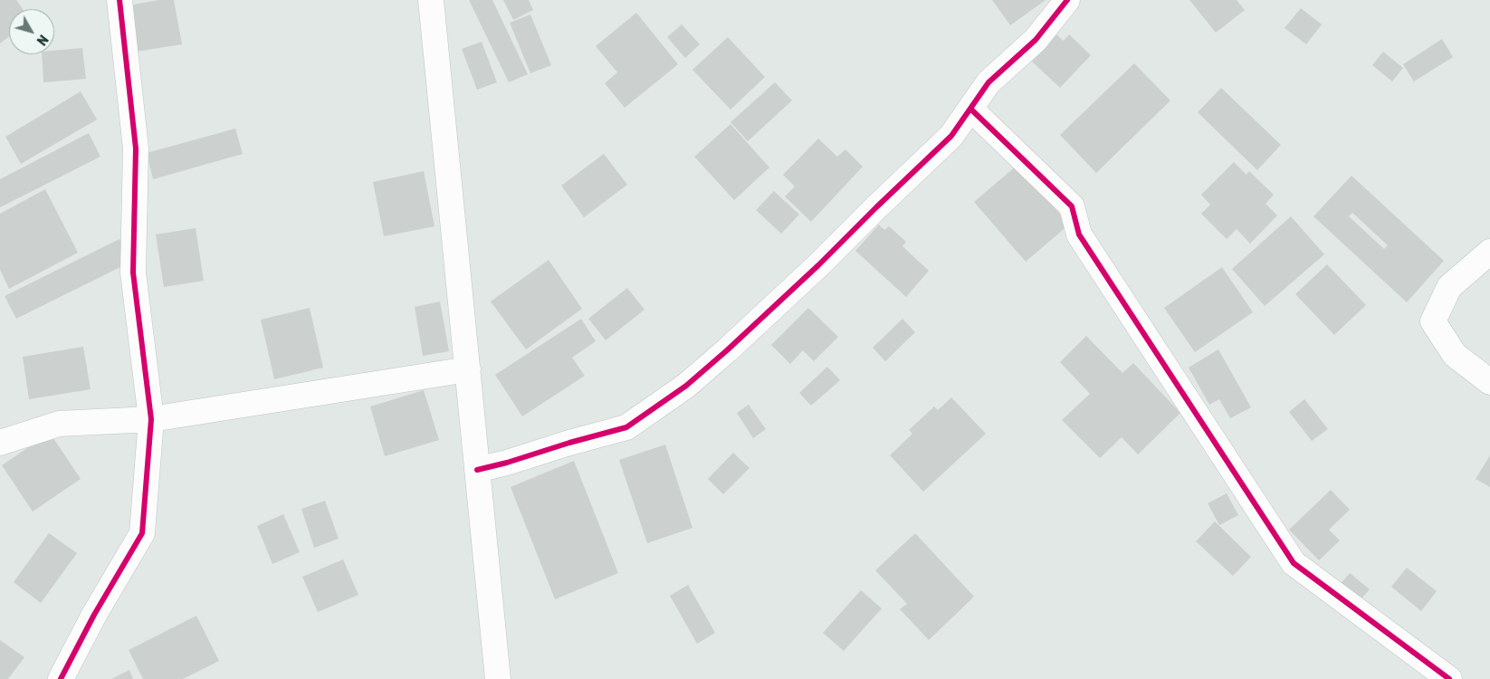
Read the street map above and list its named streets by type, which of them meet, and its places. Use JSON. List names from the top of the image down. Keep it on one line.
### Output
{"north":"bottom right"}
